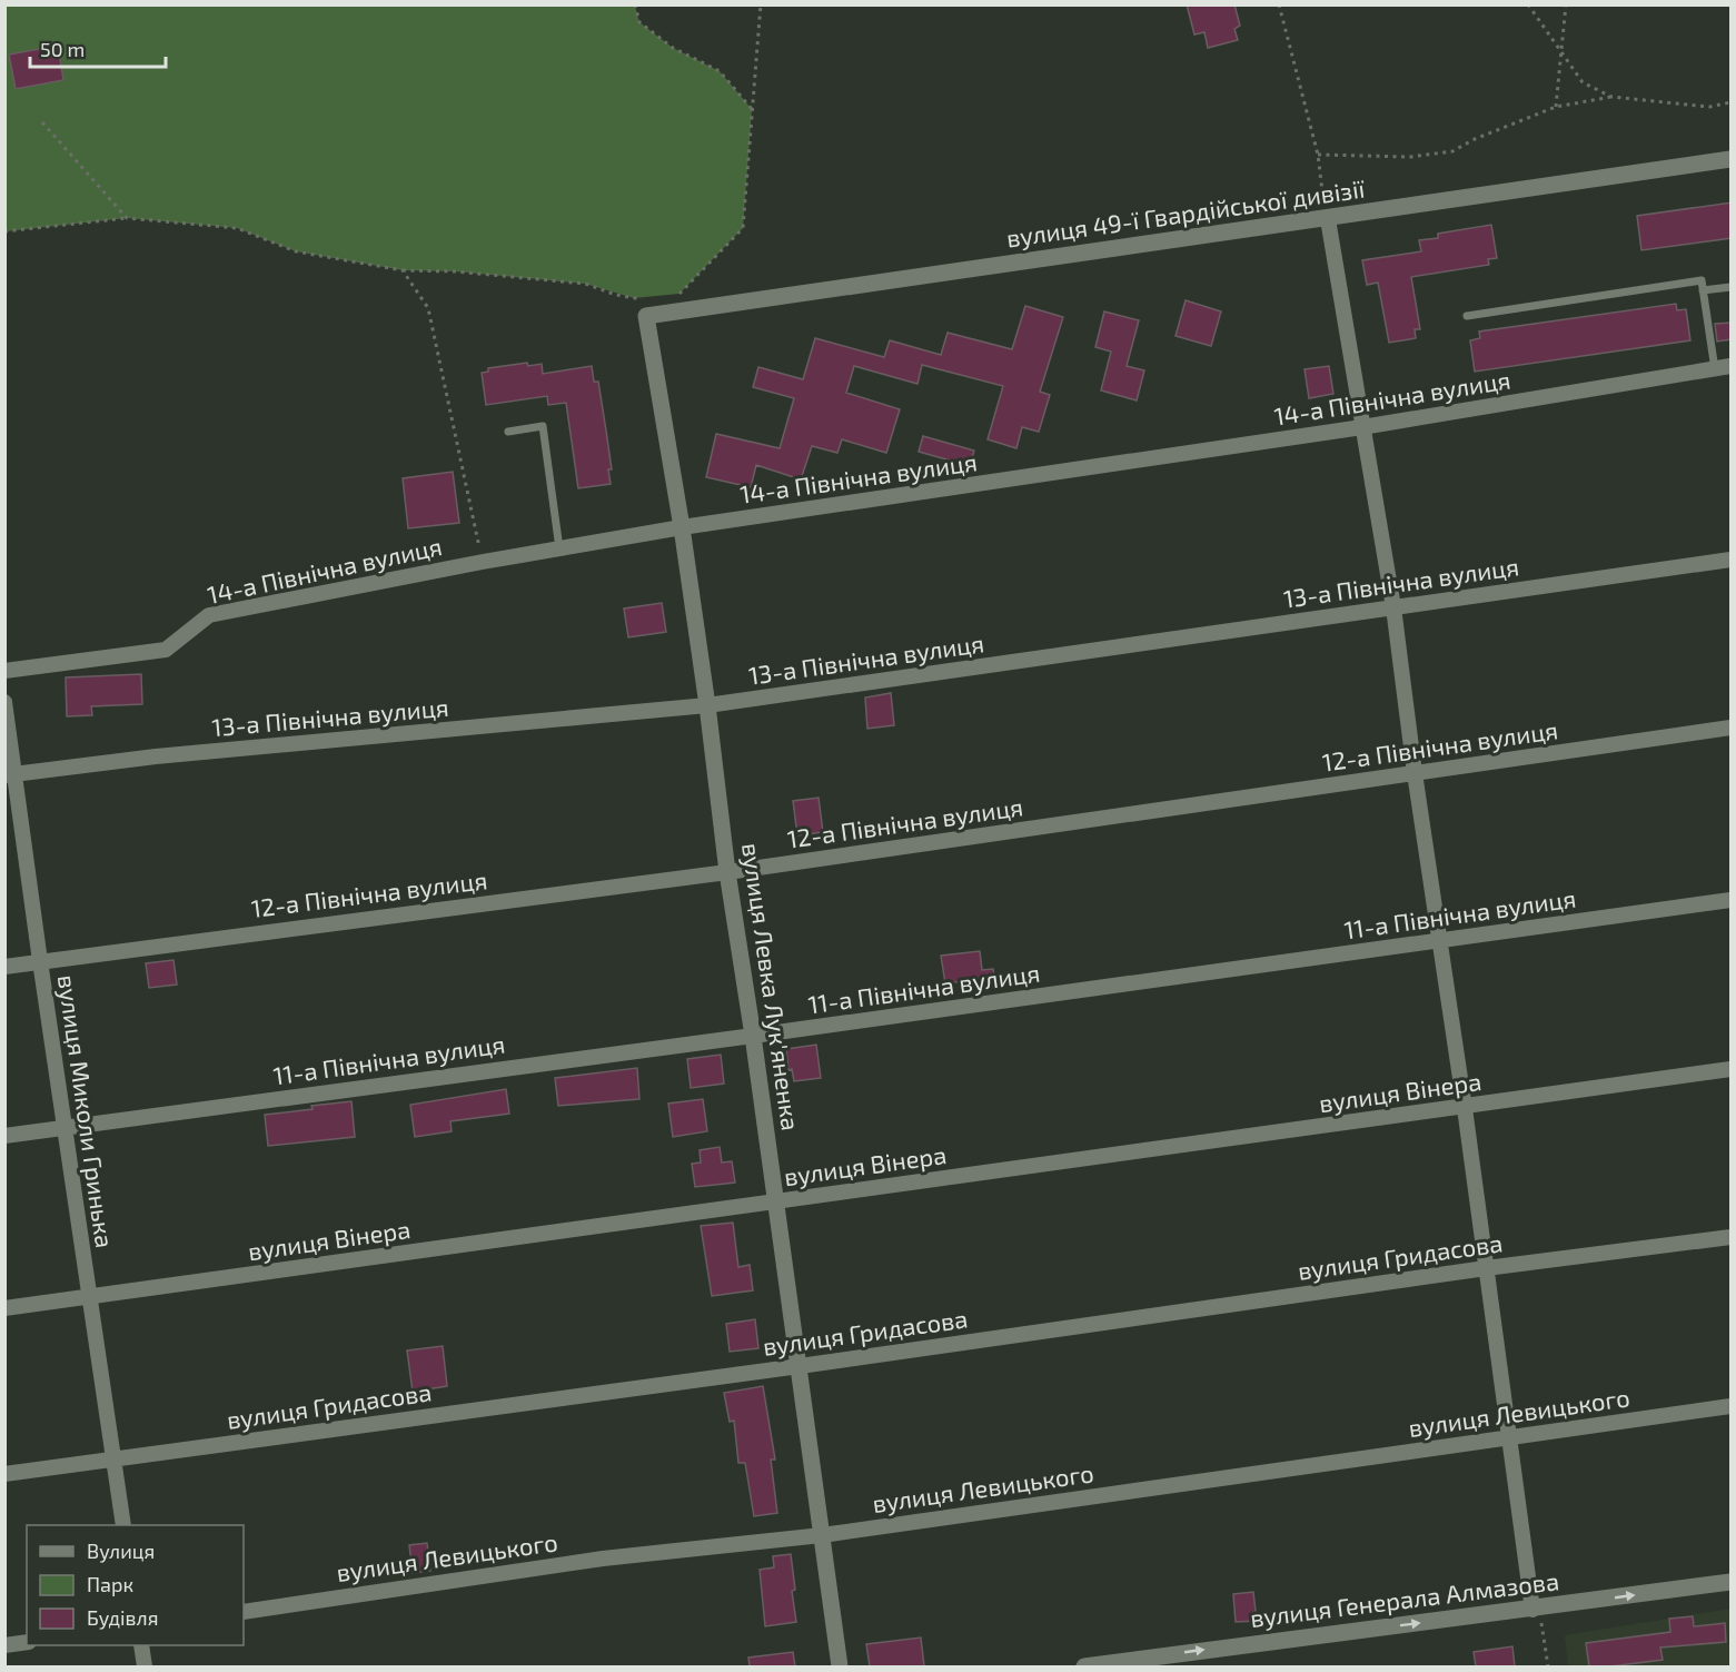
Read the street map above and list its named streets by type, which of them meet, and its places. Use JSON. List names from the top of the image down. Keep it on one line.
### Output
{"streets":{"street":["вулиця 49-ї Гвардійської дивізії","14-а Північна вулиця","13-а Північна вулиця","12-а Північна вулиця","11-а Північна вулиця","вулиця Левка Лук'яненка","вулиця Вінера","вулиця Миколи Гринька","вулиця Гридасова","вулиця Левицького","вулиця Генерала Алмазова"]},"crossings":[["вулиця 49-ї Гвардійської дивізії","вулиця Левка Лук'яненка"],["14-а Північна вулиця","вулиця Левка Лук'яненка"],["13-а Північна вулиця","вулиця Левка Лук'яненка"],["13-а Північна вулиця","вулиця Миколи Гринька"],["12-а Північна вулиця","вулиця Левка Лук'яненка"],["12-а Північна вулиця","вулиця Миколи Гринька"],["11-а Північна вулиця","вулиця Левка Лук'яненка"],["11-а Північна вулиця","вулиця Миколи Гринька"],["вулиця Левка Лук'яненка","вулиця Вінера"],["вулиця Левка Лук'яненка","вулиця Гридасова"],["вулиця Левка Лук'яненка","вулиця Левицького"],["вулиця Вінера","вулиця Миколи Гринька"],["вулиця Миколи Гринька","вулиця Гридасова"]],"one_way":["вулиця Генерала Алмазова"],"legend":["Вулиця","Парк","Будівля"],"scale_bar":"50 m"}
